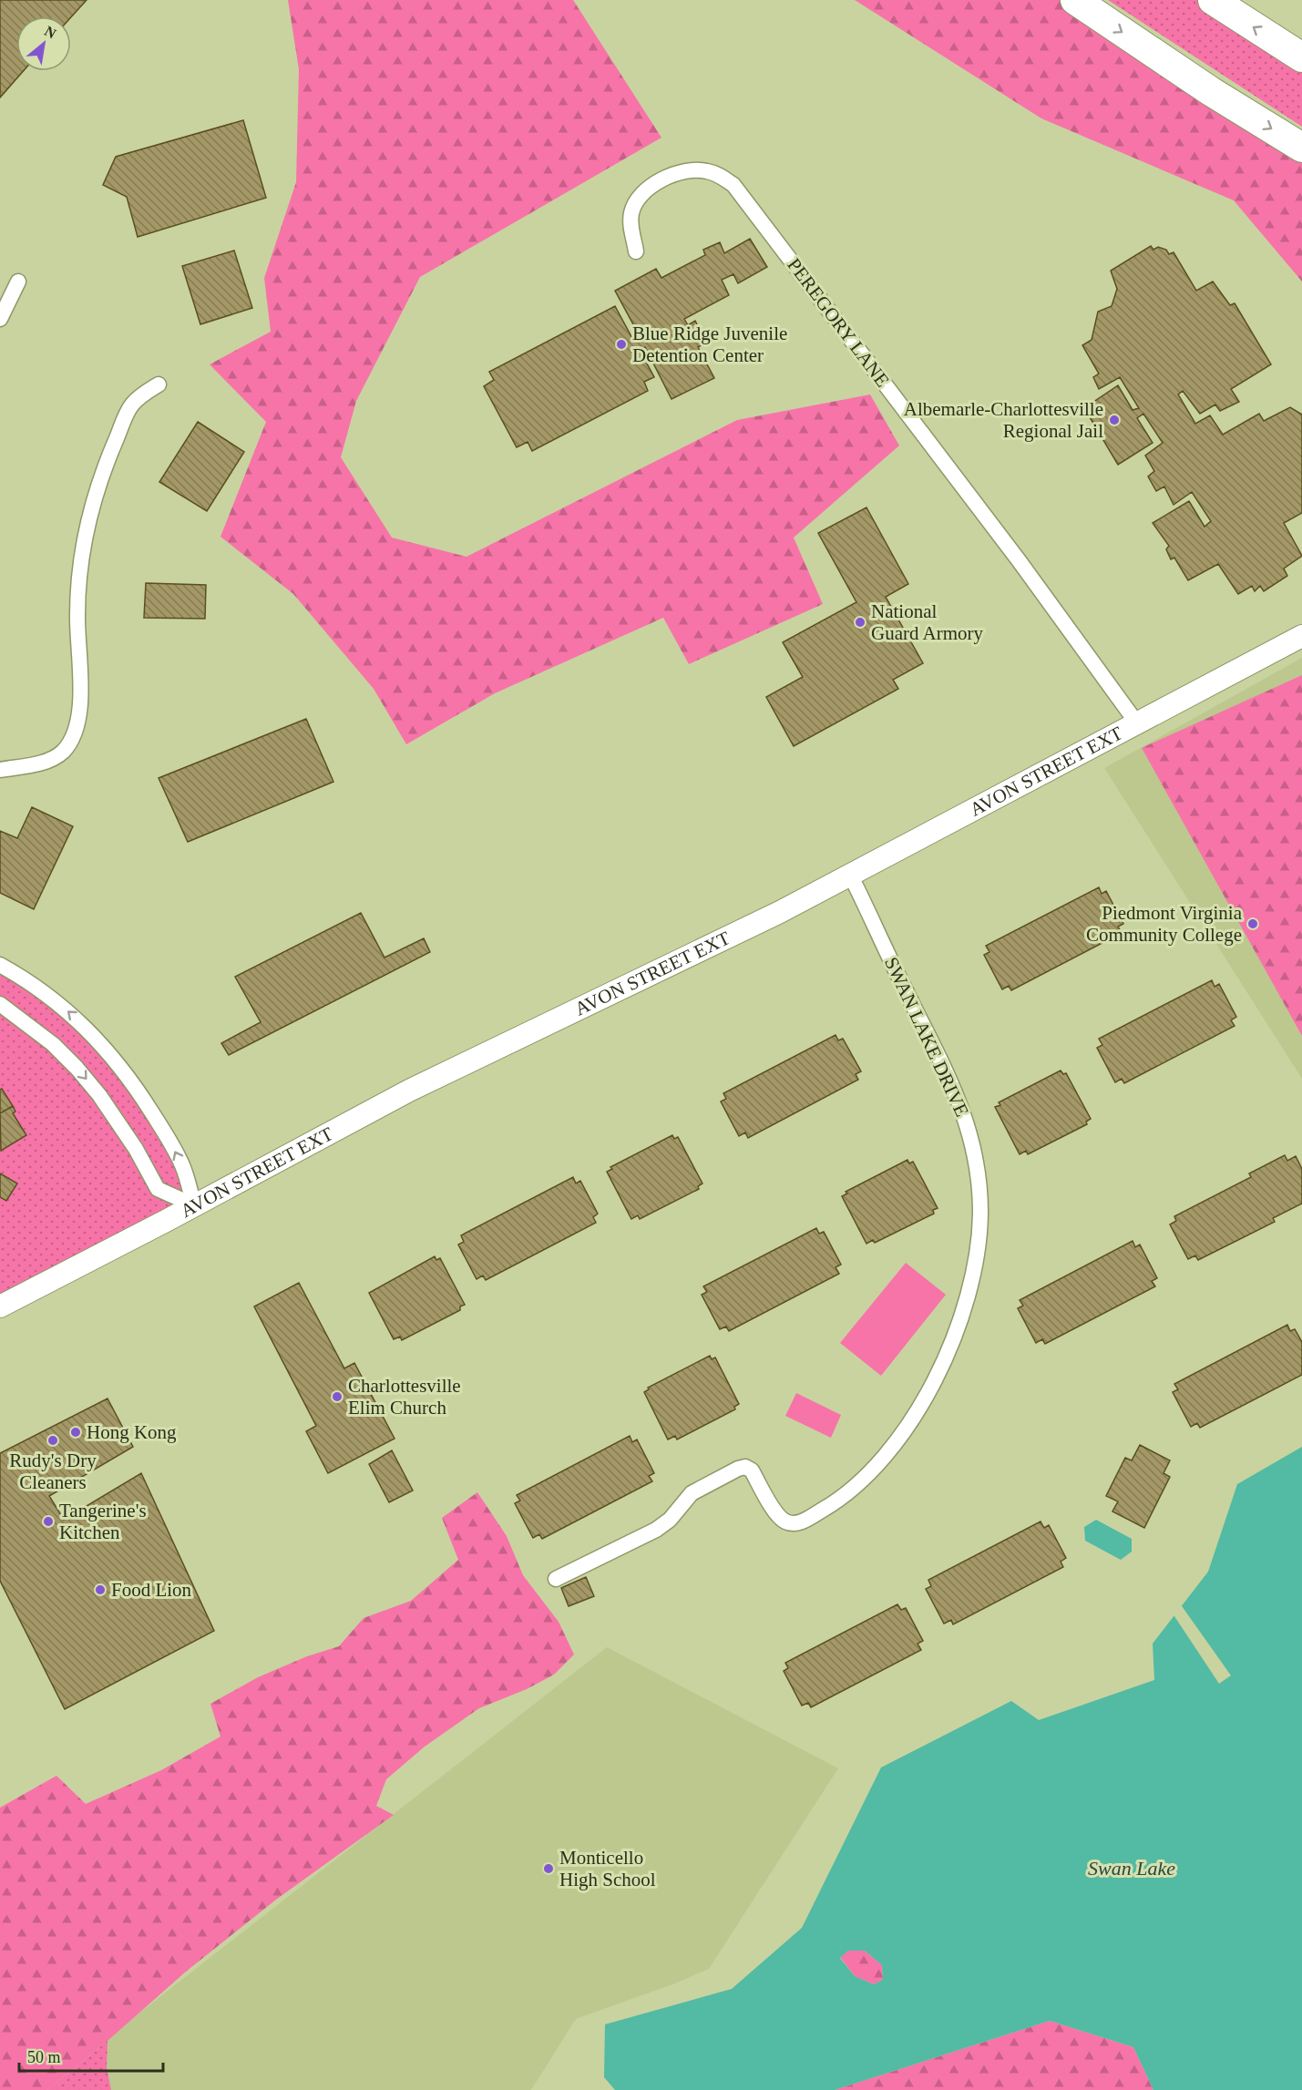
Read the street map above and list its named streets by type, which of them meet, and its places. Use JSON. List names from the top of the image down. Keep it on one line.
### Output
{"streets":{"main road":["AVON STREET EXT"],"street":["PEREGORY LANE","SWAN LAKE DRIVE"]},"crossings":[["PEREGORY LANE","AVON STREET EXT"],["AVON STREET EXT","SWAN LAKE DRIVE"]],"water":["Swan Lake"],"places":["Blue Ridge Juvenile Detention Center","Albemarle-Charlottesville Regional Jail","National Guard Armory","Piedmont Virginia Community College","Charlottesville Elim Church","Hong Kong","Rudy's Dry Cleaners","Tangerine's Kitchen","Food Lion","Monticello High School"],"scale_bar":"50 m","north":"top right"}
